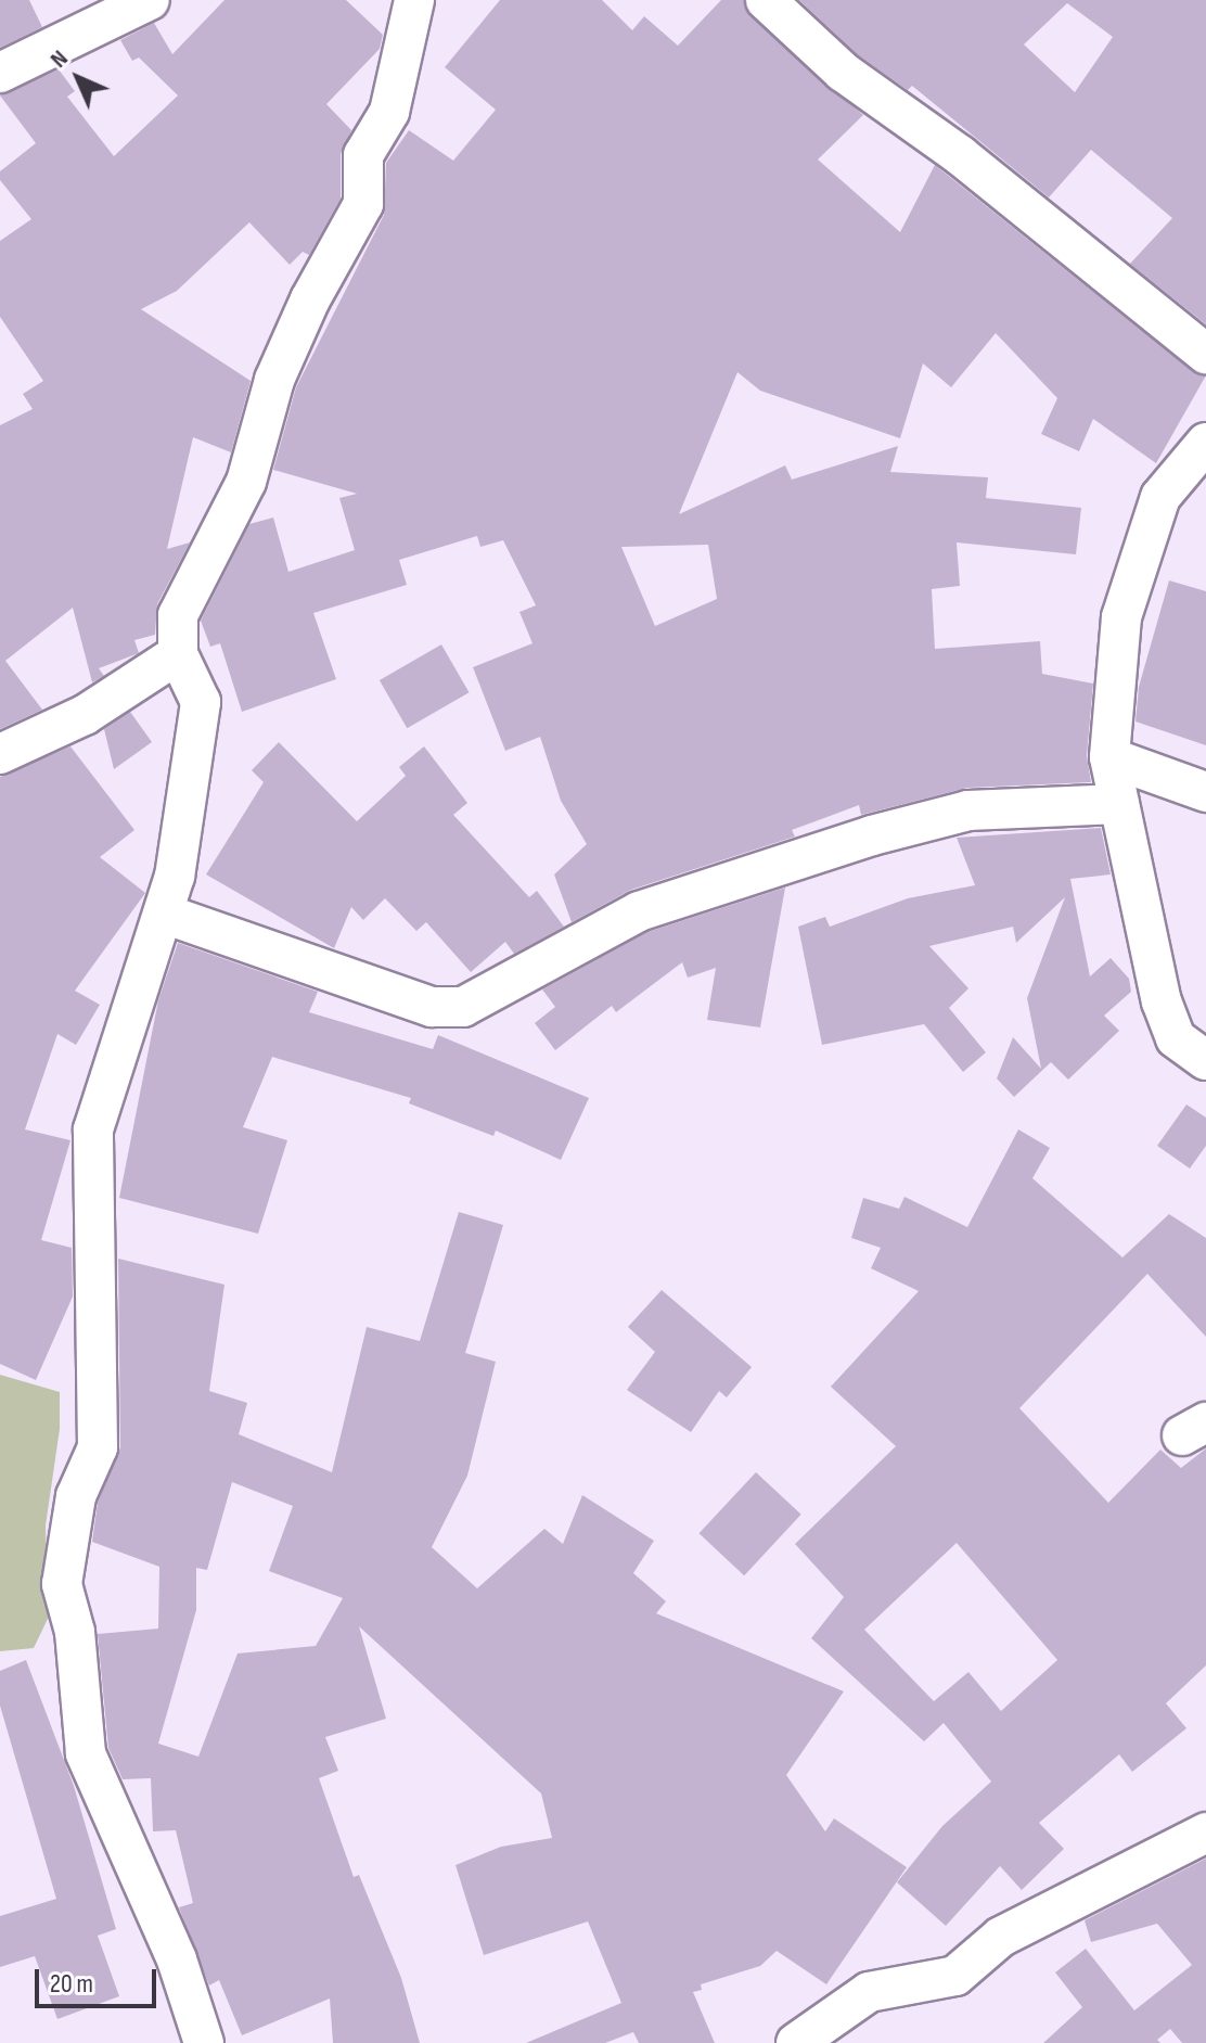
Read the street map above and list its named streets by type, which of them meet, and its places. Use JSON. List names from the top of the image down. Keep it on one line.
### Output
{"scale_bar":"20 m","north":"top left"}
